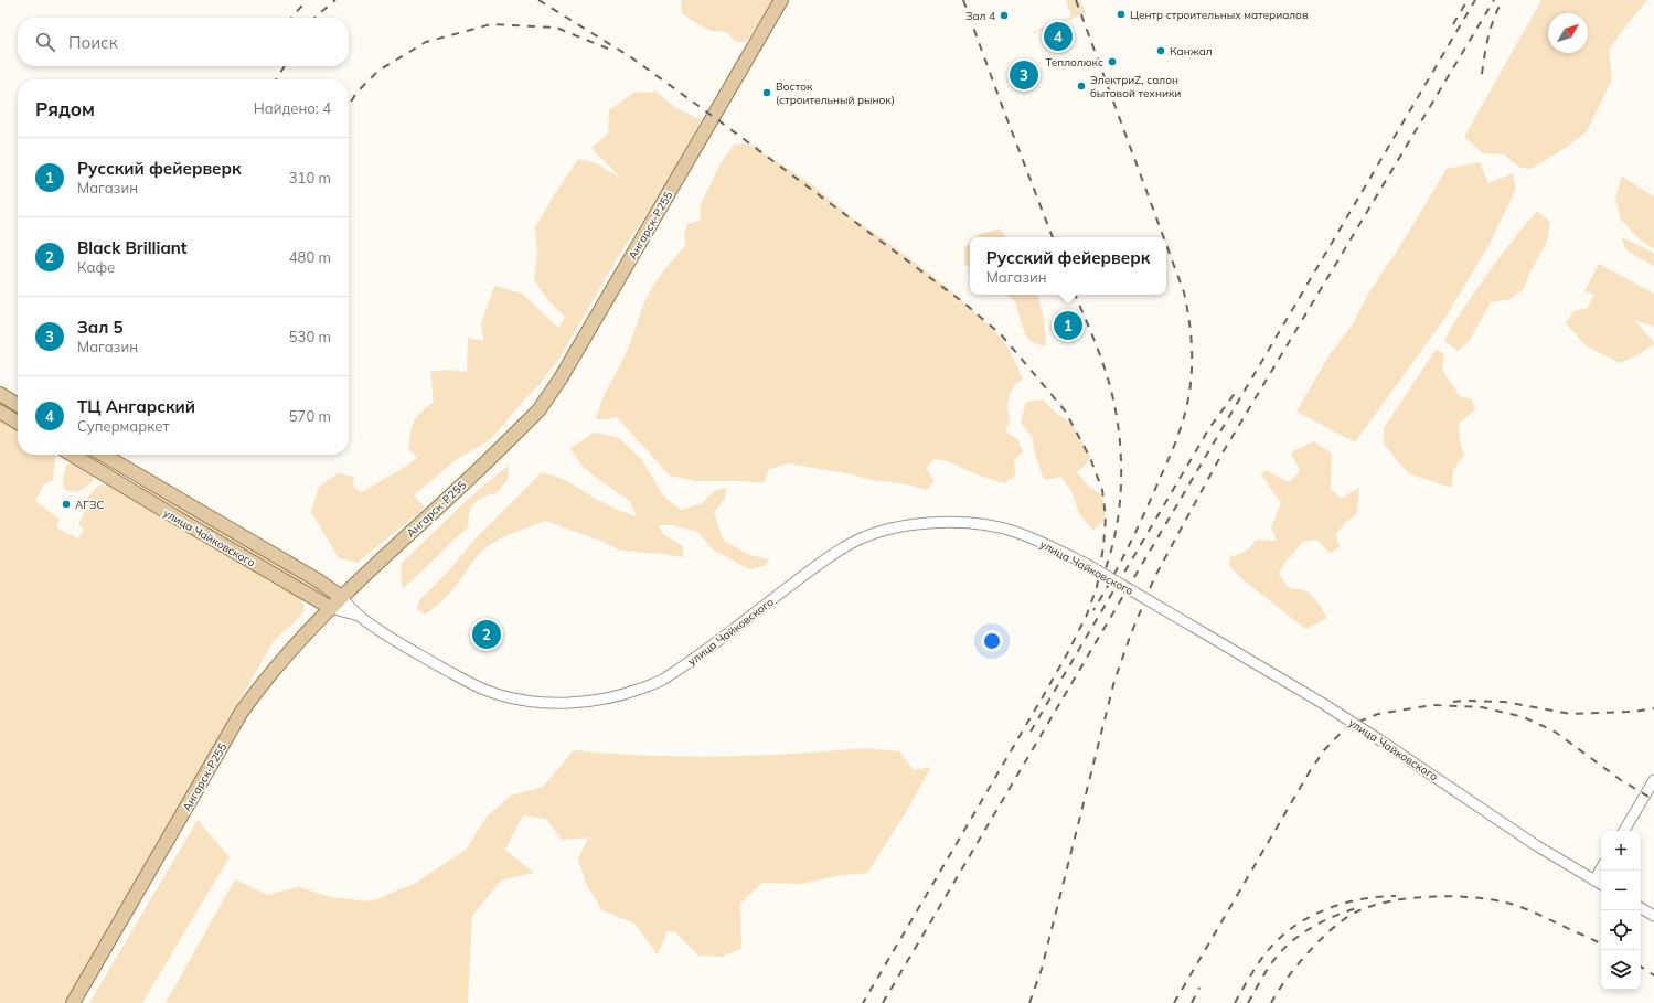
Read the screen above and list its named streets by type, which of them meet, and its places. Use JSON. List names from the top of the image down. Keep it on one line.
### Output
{"streets":{"main road":["Ангарск-Р255","улица Чайковского"]},"crossings":[["Ангарск-Р255","улица Чайковского"]],"places":["Центр строительных материалов","Зал 4","Канжал","Теплолюкс","ЭлектриZ, салон бытовой техники","Восток (строительный рынок)","АГЗС"],"north":"top right","page":{"search":"Поиск","pins":["4","3","1","2"],"heading":["Рядом","Найдено: 4"],"list":[{"mark":"1","name":"Русский фейерверк","note":"Магазин","value":"310 m"},{"mark":"2","name":"Black Brilliant","note":"Кафе","value":"480 m"},{"mark":"3","name":"Зал 5","note":"Магазин","value":"530 m"},{"mark":"4","name":"ТЦ Ангарский","note":"Супермаркет","value":"570 m"}],"popup":["Русский фейерверк","Магазин"],"map_buttons":["+","−"]}}
